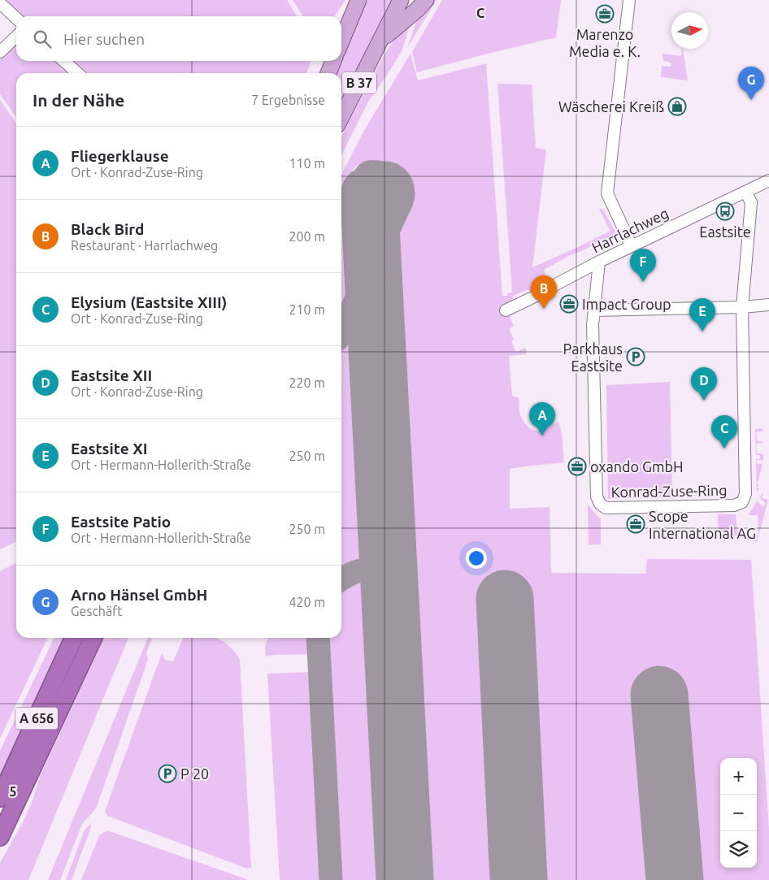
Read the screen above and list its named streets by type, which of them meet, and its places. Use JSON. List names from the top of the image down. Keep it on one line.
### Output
{"streets":{"highway":["A 656"],"main road":["B 37"],"street":["Harrlachweg","Konrad-Zuse-Ring"]},"crossings":[["Harrlachweg","Konrad-Zuse-Ring"]],"places":{"office":["Marenzo Media e. K.","Impact Group","oxando GmbH","Scope International AG"],"shop":["Wäscherei Kreiß"],"bus stop":["Eastsite"],"parking":["Parkhaus Eastsite","P 20"]},"north":"right","page":{"search":"Hier suchen","pins":["G","F","B","E","D","A","C"],"heading":["In der Nähe","7 Ergebnisse"],"list":[{"mark":"A","name":"Fliegerklause","note":"Ort · Konrad-Zuse-Ring","value":"110 m"},{"mark":"B","name":"Black Bird","note":"Restaurant · Harrlachweg","value":"200 m"},{"mark":"C","name":"Elysium (Eastsite XIII)","note":"Ort · Konrad-Zuse-Ring","value":"210 m"},{"mark":"D","name":"Eastsite XII","note":"Ort · Konrad-Zuse-Ring","value":"220 m"},{"mark":"E","name":"Eastsite XI","note":"Ort · Hermann-Hollerith-Straße","value":"250 m"},{"mark":"F","name":"Eastsite Patio","note":"Ort · Hermann-Hollerith-Straße","value":"250 m"},{"mark":"G","name":"Arno Hänsel GmbH","note":"Geschäft","value":"420 m"}],"map_buttons":["+","−"]},"grid":{"columns":["C"],"rows":["5"]}}
